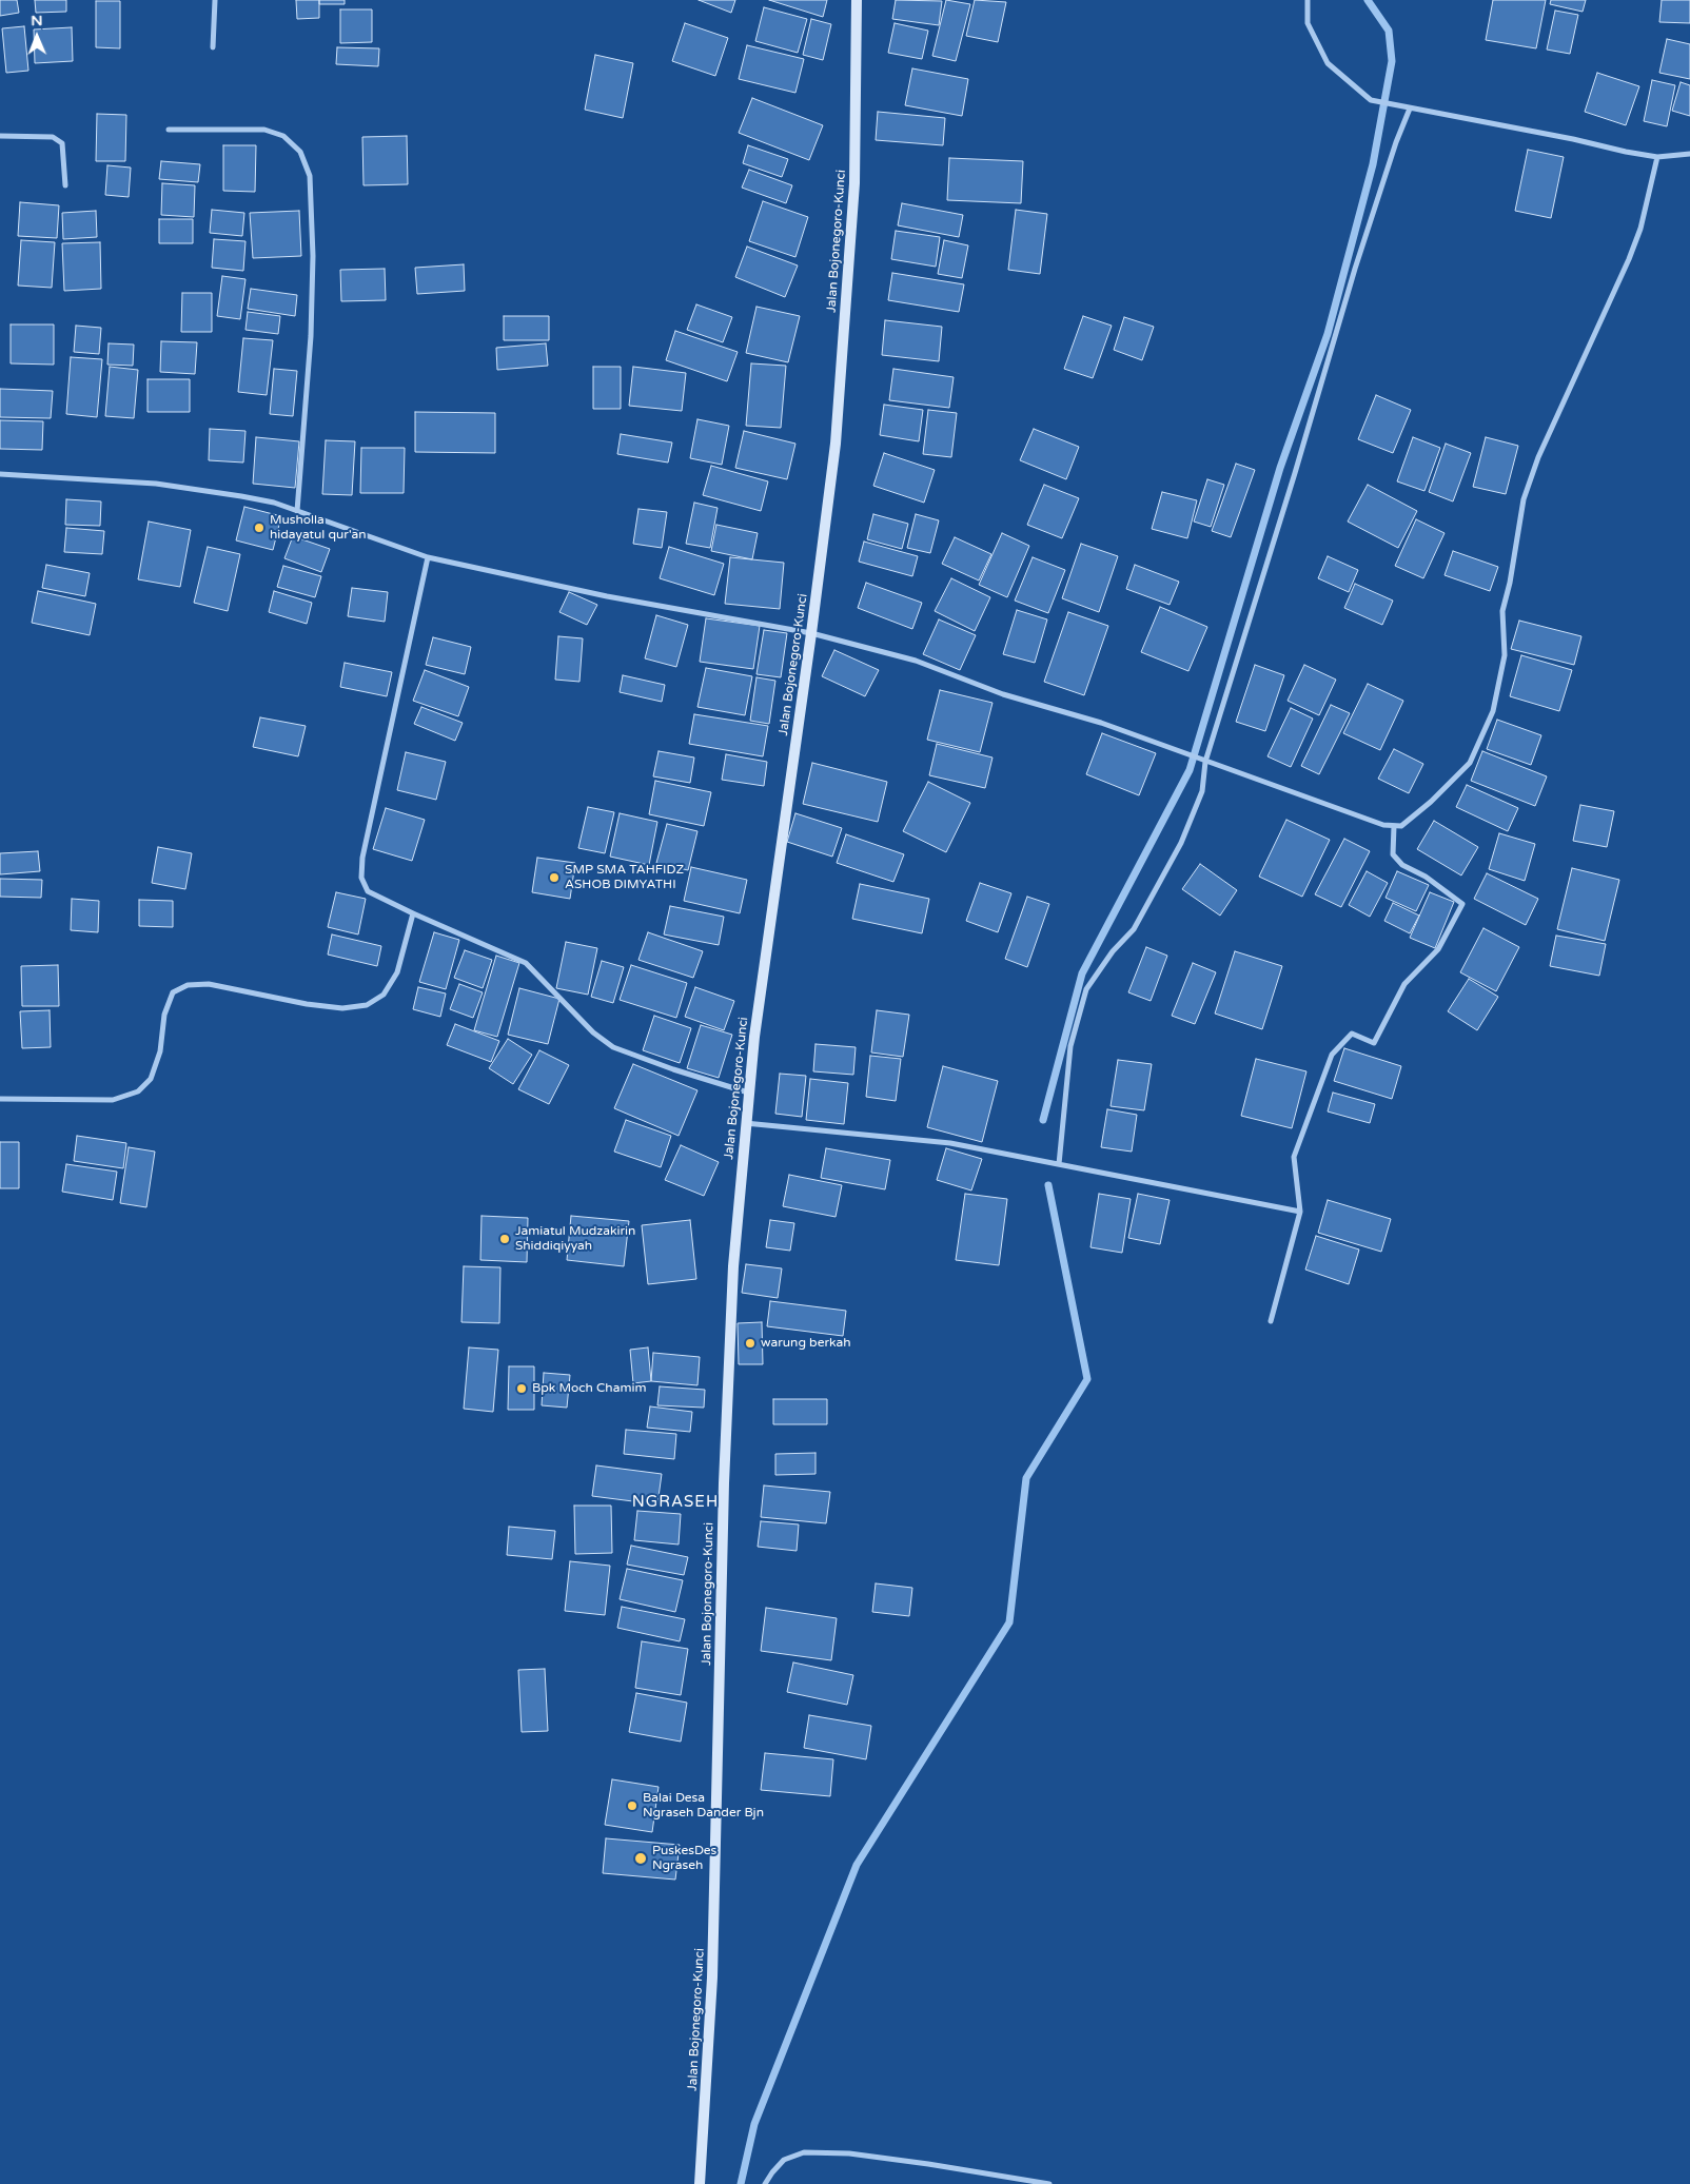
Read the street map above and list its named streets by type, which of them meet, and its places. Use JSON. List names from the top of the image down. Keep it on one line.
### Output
{"streets":{"main road":["Jalan Bojonegoro-Kunci"]},"districts":["NGRASEH"],"places":["Musholla hidayatul qur'an","SMP SMA TAHFIDZ ASHOB DIMYATHI","Jamiatul Mudzakirin Shiddiqiyyah","warung berkah","Bpk Moch Chamim","Balai Desa Ngraseh Dander Bjn","PuskesDes Ngraseh"],"north":"top"}
